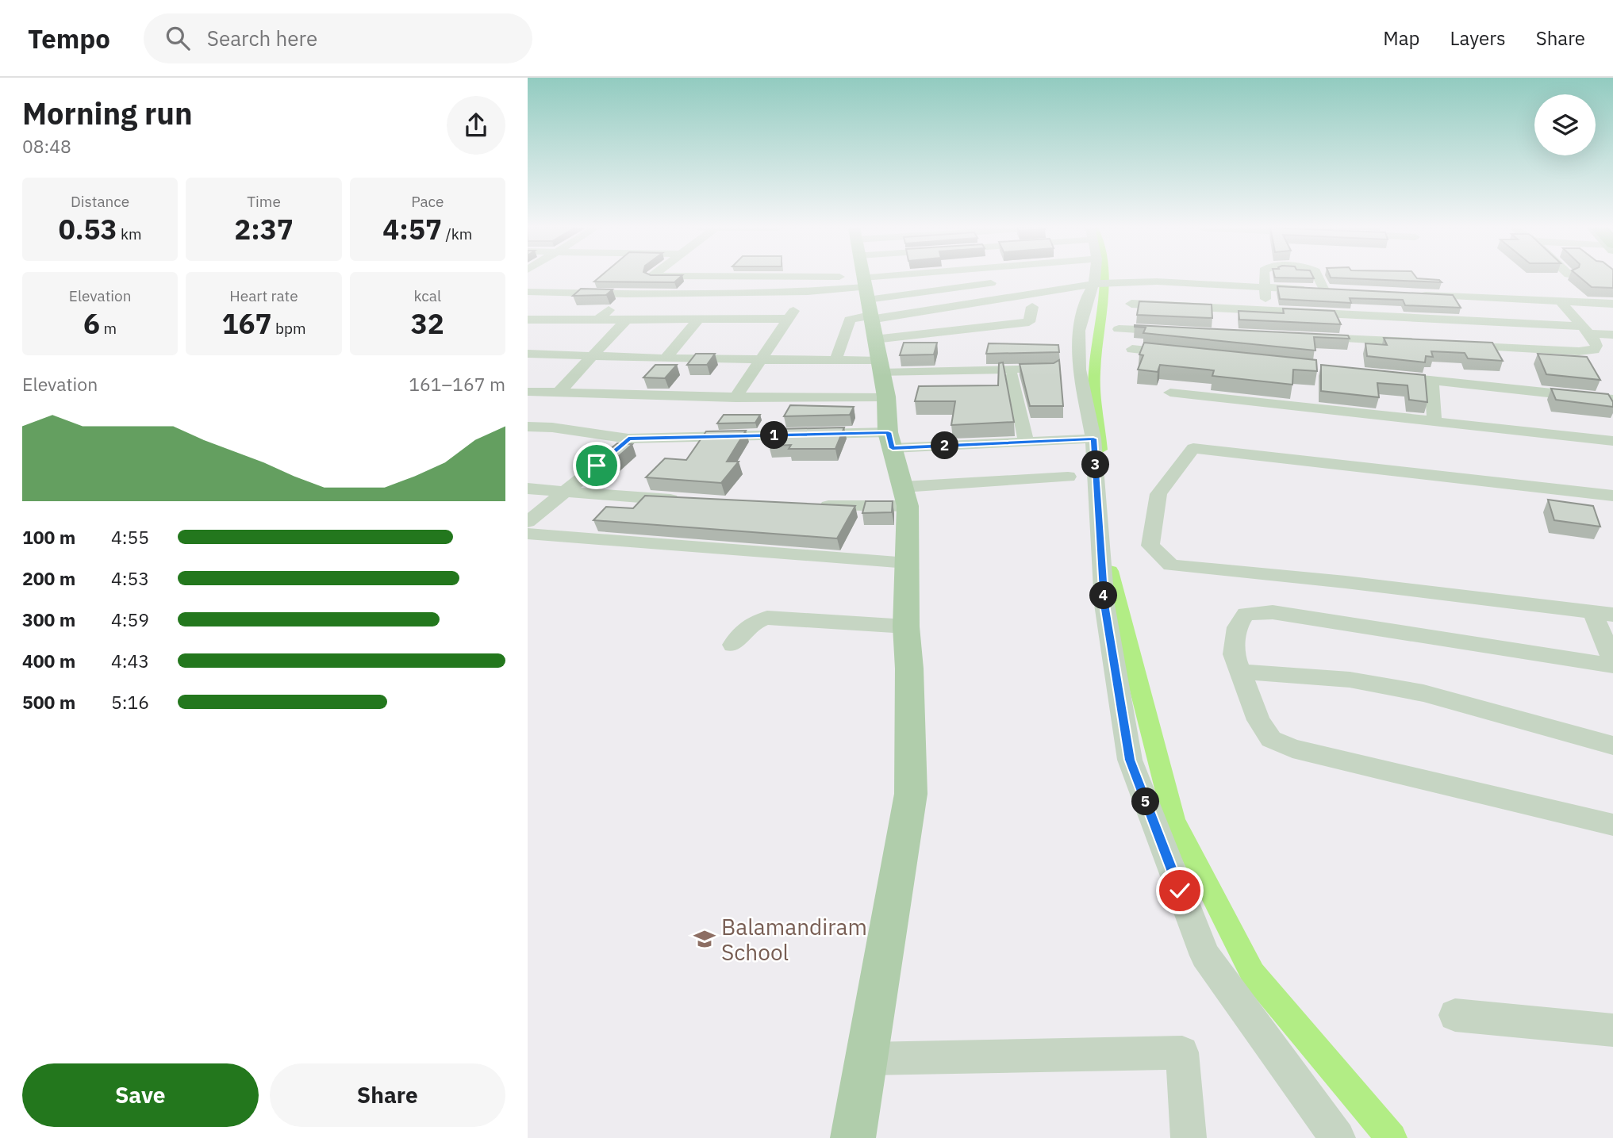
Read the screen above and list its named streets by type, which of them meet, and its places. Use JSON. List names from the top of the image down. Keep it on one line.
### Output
{"places":{"school or university":["Balamandiram School"]},"page":{"header":"Tempo","search":"Search here","nav":["Map","Layers","Share"],"heading":["Morning run","08:48"],"stats":[["Distance","0.53 km"],["Time","2:37"],["Pace","4:57 /km"],["Elevation","6 m"],["Heart rate","167 bpm"],["kcal","32"]],"chart":["Elevation","161–167 m"],"pins":["1","2","3","4","5"],"list":[{"name":"100 m","note":"4:55"},{"name":"200 m","note":"4:53"},{"name":"300 m","note":"4:59"},{"name":"400 m","note":"4:43"},{"name":"500 m","note":"5:16"}],"buttons":["Save","Share"]}}
